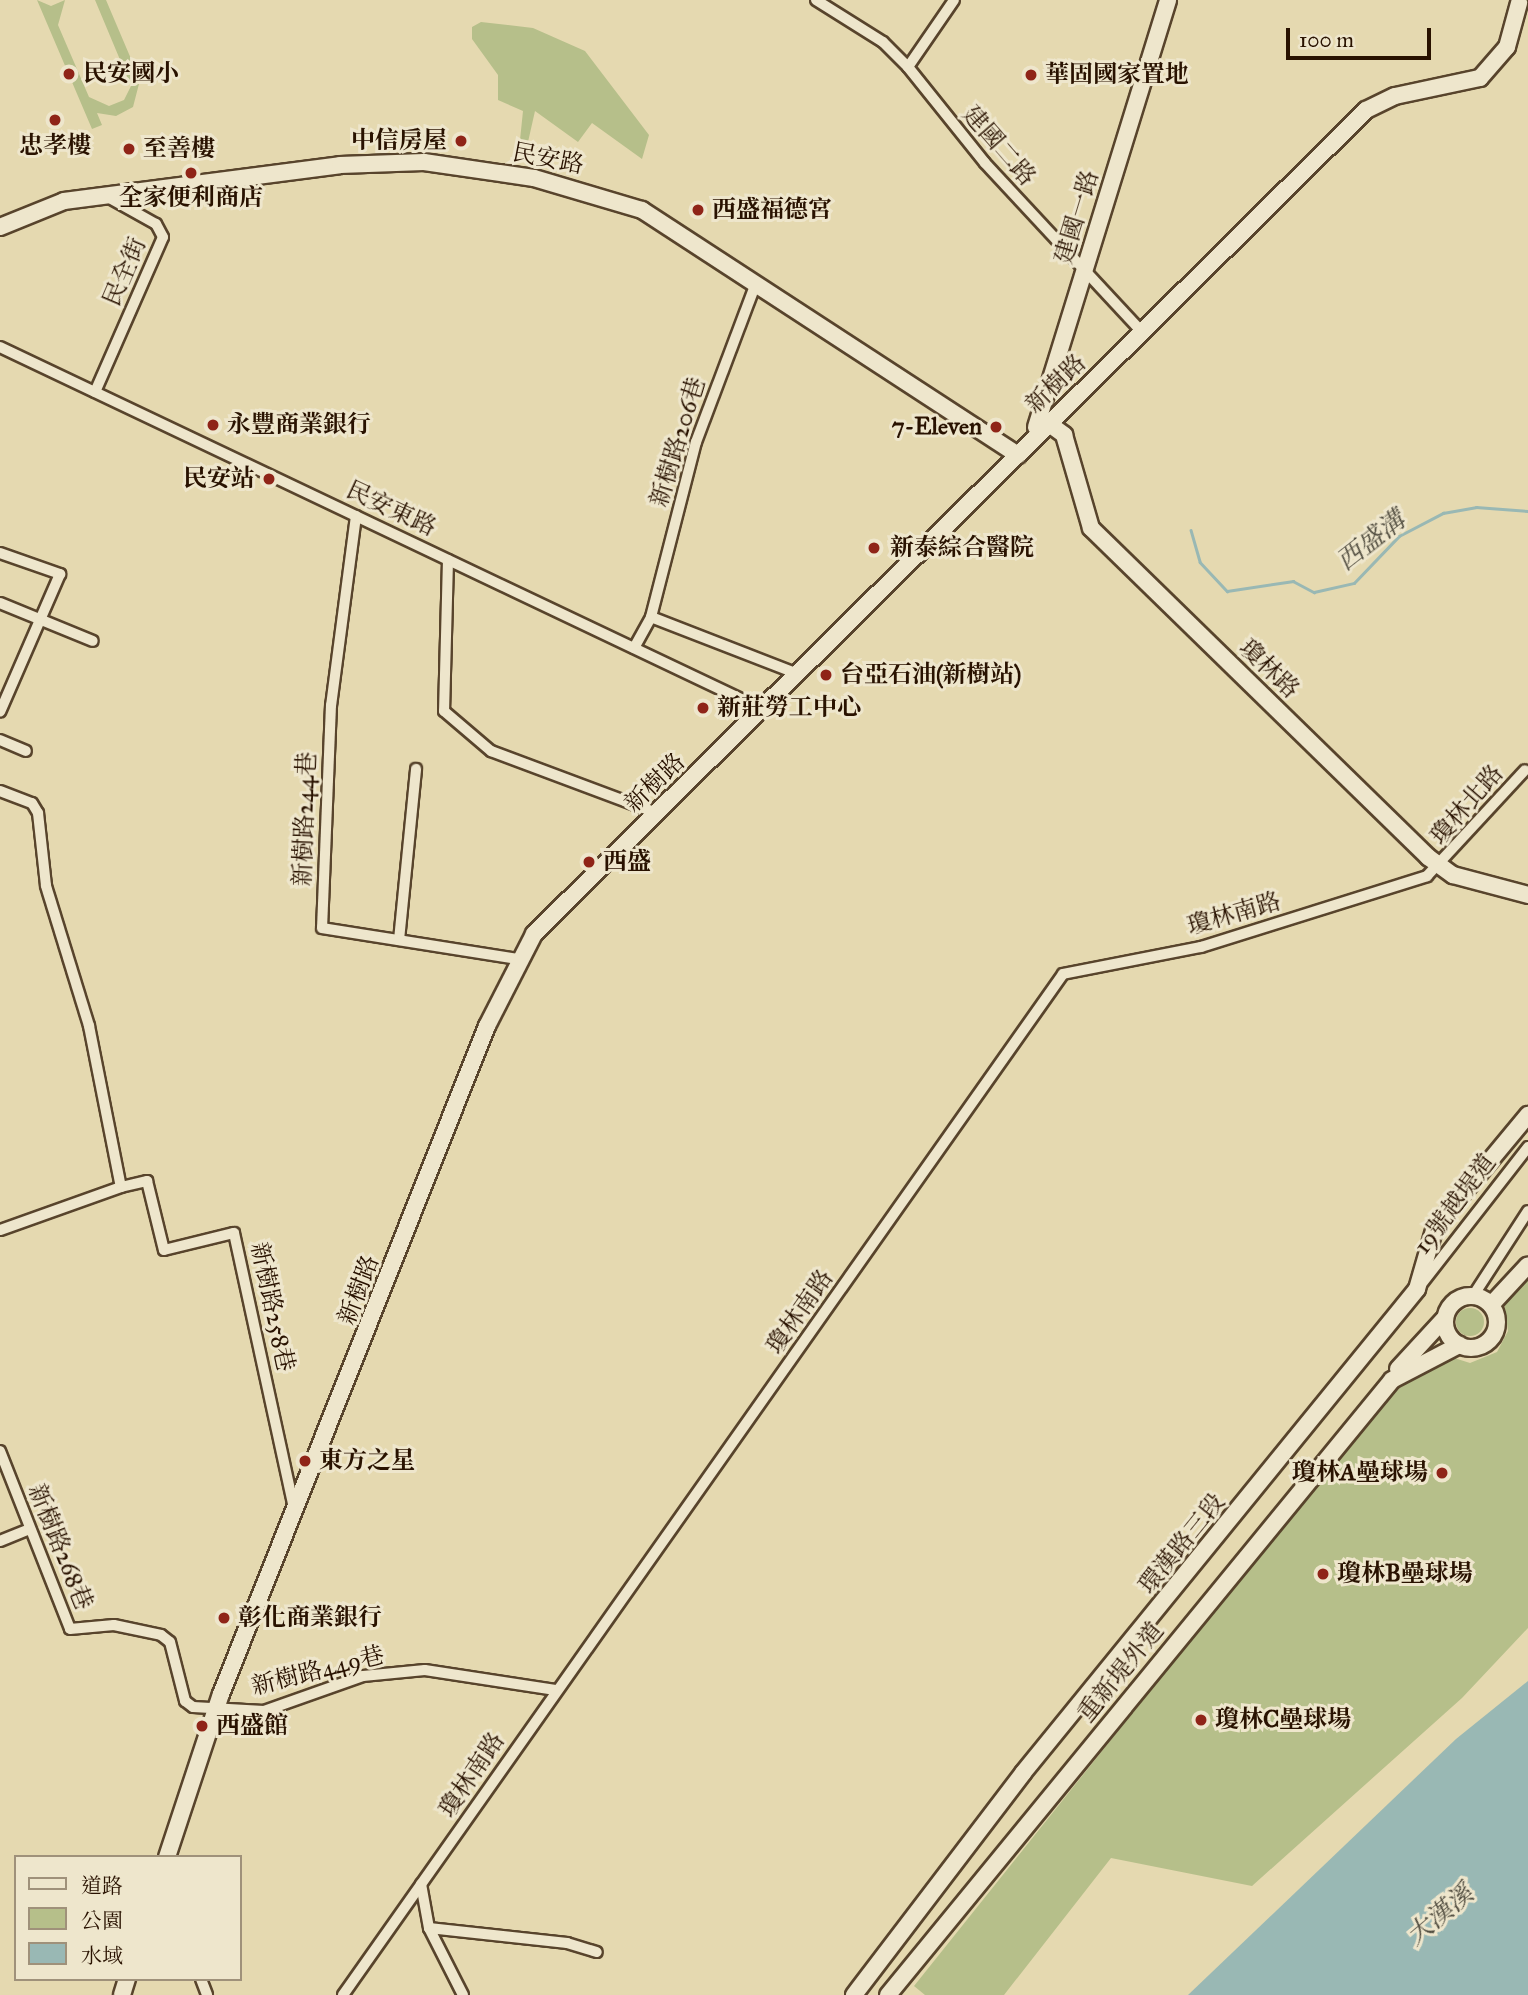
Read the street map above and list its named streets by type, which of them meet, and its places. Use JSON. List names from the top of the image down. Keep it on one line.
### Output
{"streets":{"street":["建國二路","民安路","建國一路","民全街","新樹路","新樹路206巷","民安東路","瓊林路","瓊林北路","新樹路244巷","瓊林南路","19號越堤道","新樹路258巷","環漢路三段","新樹路268巷","新樹路449巷","重新堤外道"]},"crossings":[["建國二路","建國一路"],["建國二路","新樹路"],["民安路","建國一路"],["民安路","民全街"],["民安路","新樹路"],["民安路","新樹路206巷"],["建國一路","新樹路"],["建國一路","瓊林路"],["民全街","民安東路"],["新樹路","民安東路"],["新樹路","瓊林路"],["新樹路","新樹路244巷"],["新樹路","新樹路258巷"],["新樹路","新樹路268巷"],["新樹路","新樹路449巷"],["新樹路206巷","民安東路"],["民安東路","新樹路244巷"],["瓊林路","瓊林北路"],["瓊林路","瓊林南路"],["瓊林北路","瓊林南路"],["瓊林南路","新樹路449巷"],["19號越堤道","環漢路三段"],["新樹路268巷","新樹路449巷"]],"water":["西盛溝","大漢溪"],"places":["民安國小","華固國家置地","忠孝樓","中信房屋","至善樓","全家便利商店","西盛福德宮","永豐商業銀行","7-Eleven","民安站","新泰綜合醫院","台亞石油(新樹站)","新莊勞工中心","西盛","東方之星","瓊林A壘球場","瓊林B壘球場","彰化商業銀行","瓊林C壘球場","西盛館"],"legend":["道路","公園","水域"],"scale_bar":"100 m"}
